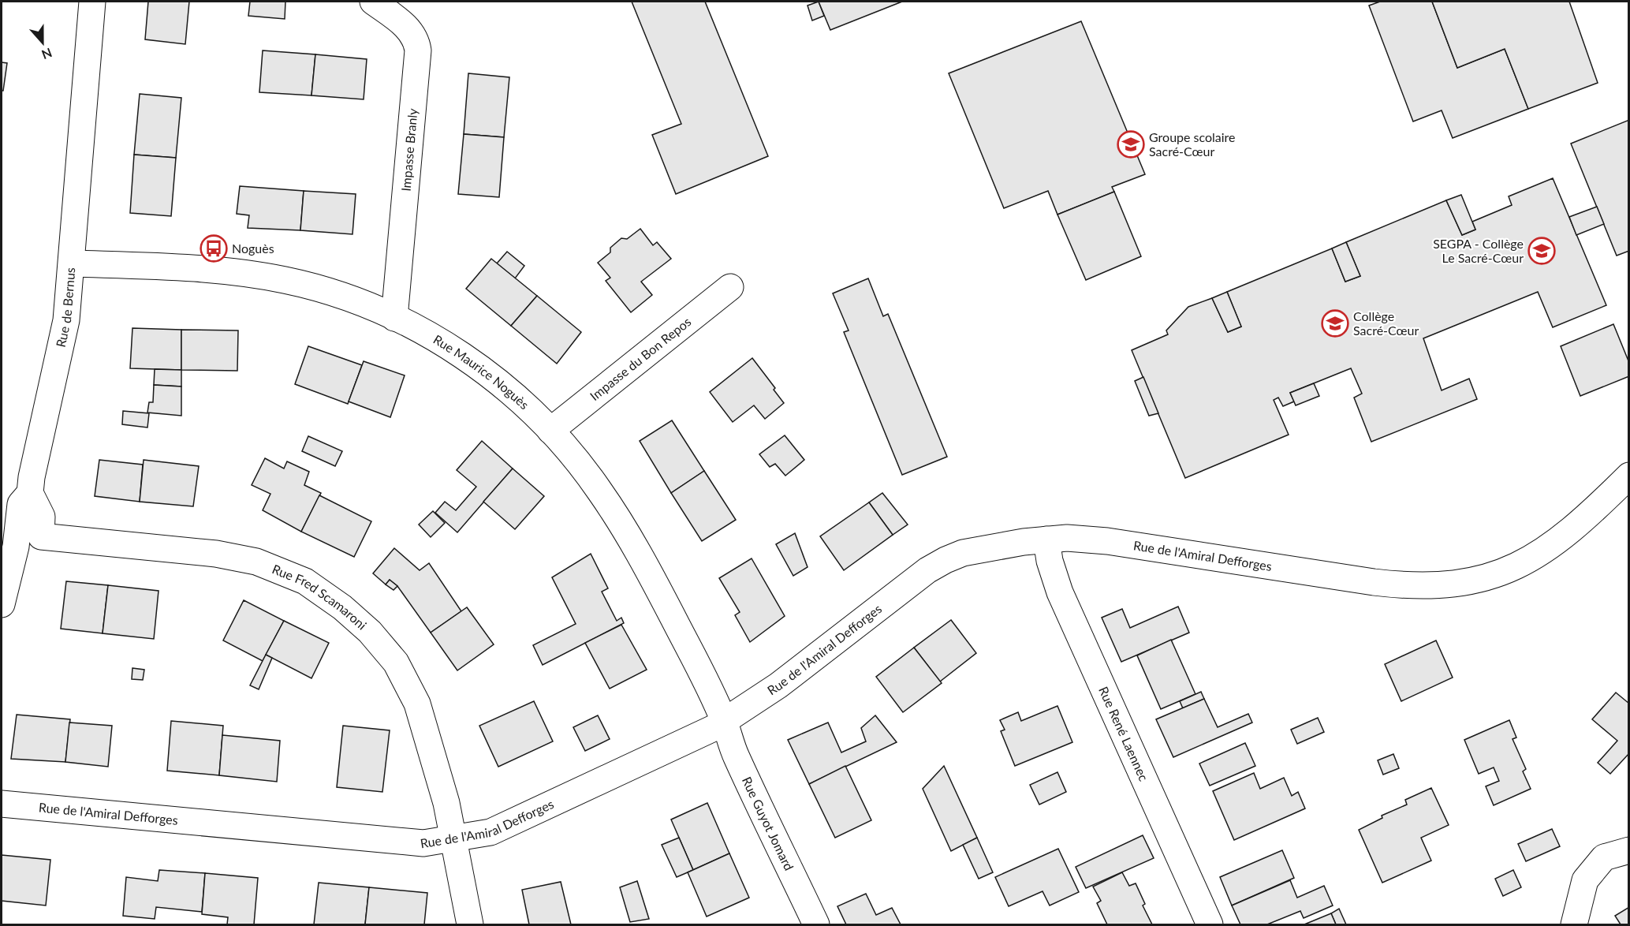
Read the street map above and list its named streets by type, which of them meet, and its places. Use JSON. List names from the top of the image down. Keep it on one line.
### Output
{"streets":{"street":["Impasse Branly","Rue de Bernus","Impasse du Bon Repos","Rue Maurice Noguès","Rue de l'Amiral Defforges","Rue Fred Scamaroni","Rue René Laennec","Rue Guyot Jomard"]},"crossings":[["Impasse Branly","Rue Maurice Noguès"],["Rue de Bernus","Rue Maurice Noguès"],["Impasse du Bon Repos","Rue Maurice Noguès"],["Rue Maurice Noguès","Rue de l'Amiral Defforges"],["Rue Maurice Noguès","Rue Guyot Jomard"],["Rue de l'Amiral Defforges","Rue Fred Scamaroni"],["Rue de l'Amiral Defforges","Rue René Laennec"],["Rue de l'Amiral Defforges","Rue Guyot Jomard"]],"places":{"school or university":["Groupe scolaire Sacré-Cœur","SEGPA - Collège Le Sacré-Cœur","Collège Sacré-Cœur"],"bus stop":["Noguès"]},"north":"bottom"}
